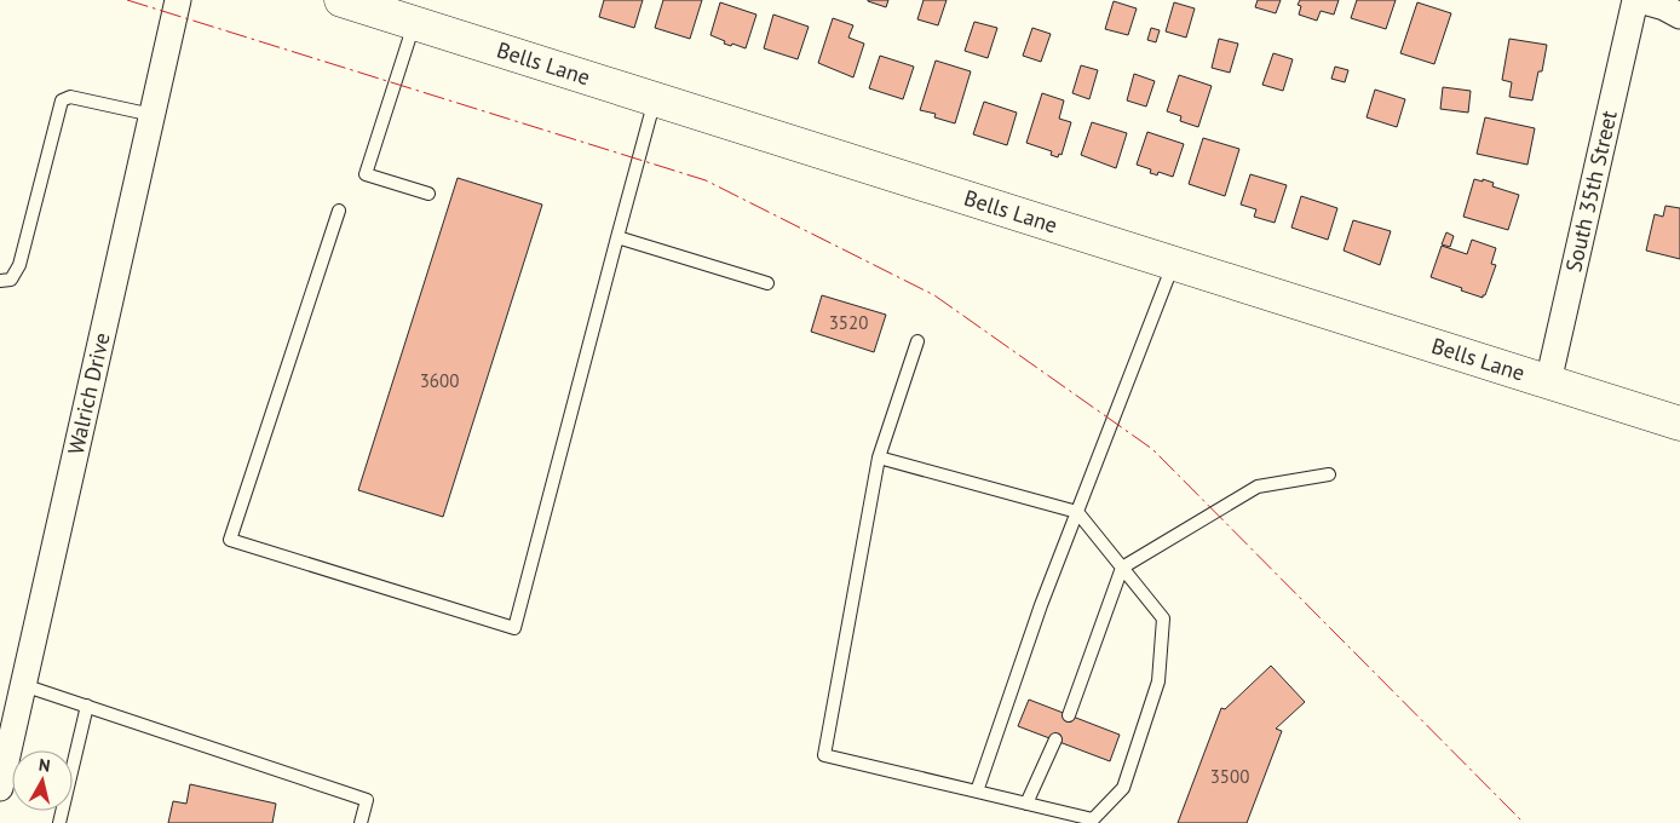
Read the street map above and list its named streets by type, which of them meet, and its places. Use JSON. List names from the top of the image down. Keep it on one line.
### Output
{"streets":{"main road":["Bells Lane"],"street":["South 35th Street","Walrich Drive"]},"crossings":[["Bells Lane","South 35th Street"]],"house_numbers":["3520","3600","3500"],"north":"top"}
